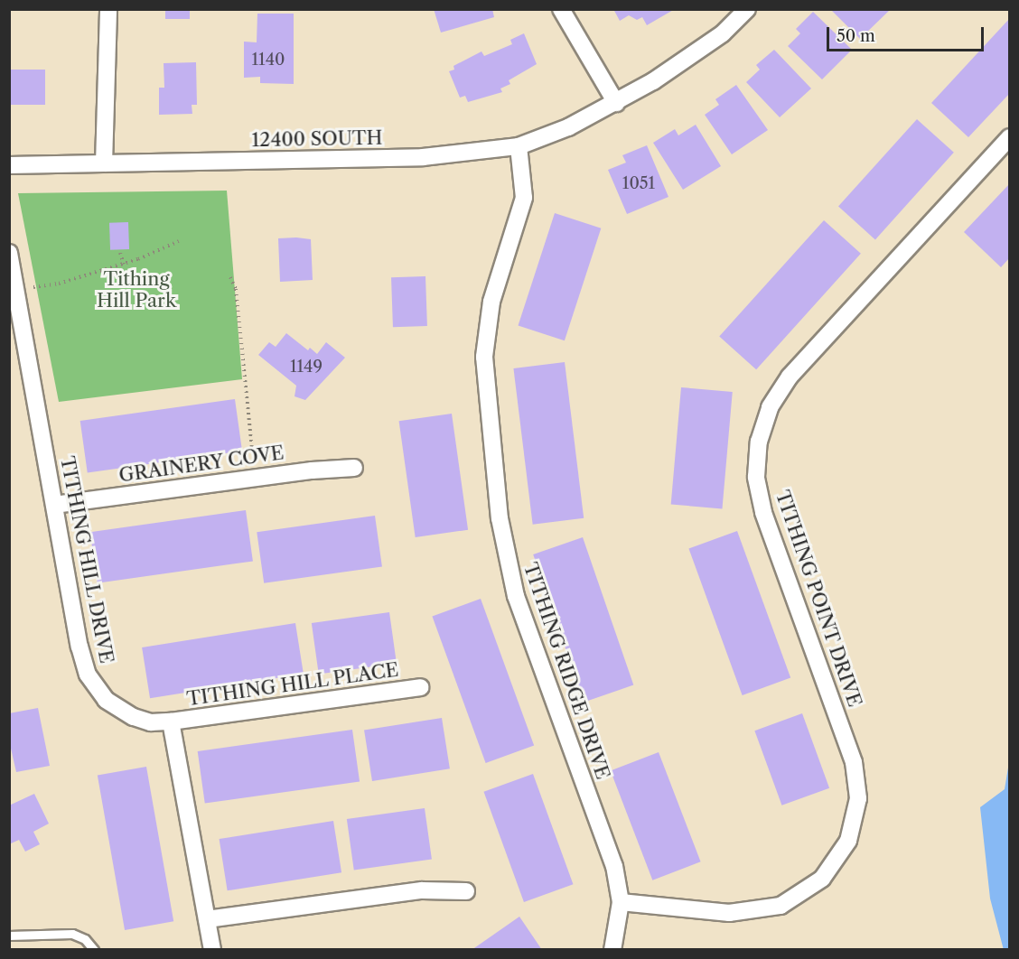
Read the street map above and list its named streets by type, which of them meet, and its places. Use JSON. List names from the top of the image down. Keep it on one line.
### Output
{"streets":{"street":["12400 SOUTH","GRAINERY COVE","TITHING HILL DRIVE","TITHING POINT DRIVE","TITHING RIDGE DRIVE","TITHING HILL PLACE"]},"crossings":[["12400 SOUTH","TITHING RIDGE DRIVE"],["GRAINERY COVE","TITHING HILL DRIVE"],["TITHING HILL DRIVE","TITHING HILL PLACE"],["TITHING POINT DRIVE","TITHING RIDGE DRIVE"]],"parks":["Tithing Hill Park"],"house_numbers":["1140","1051","1149"],"scale_bar":"50 m"}
